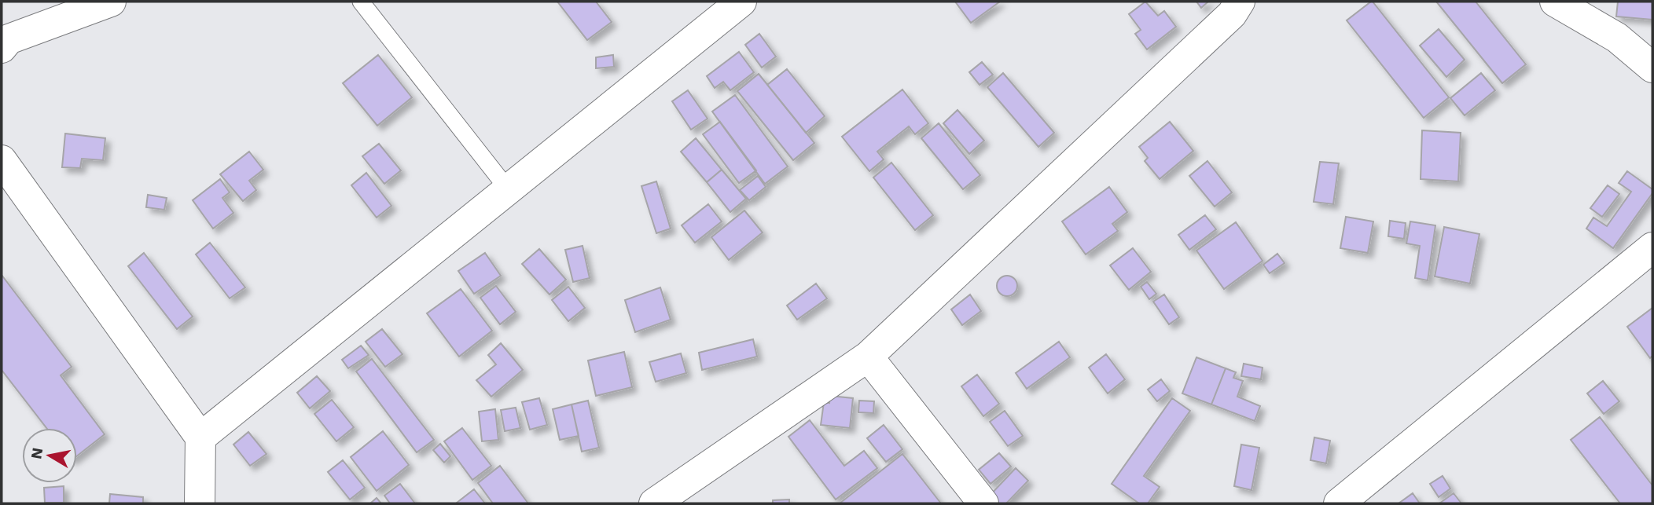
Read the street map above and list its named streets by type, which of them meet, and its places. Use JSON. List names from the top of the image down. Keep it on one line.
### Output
{"north":"left"}
